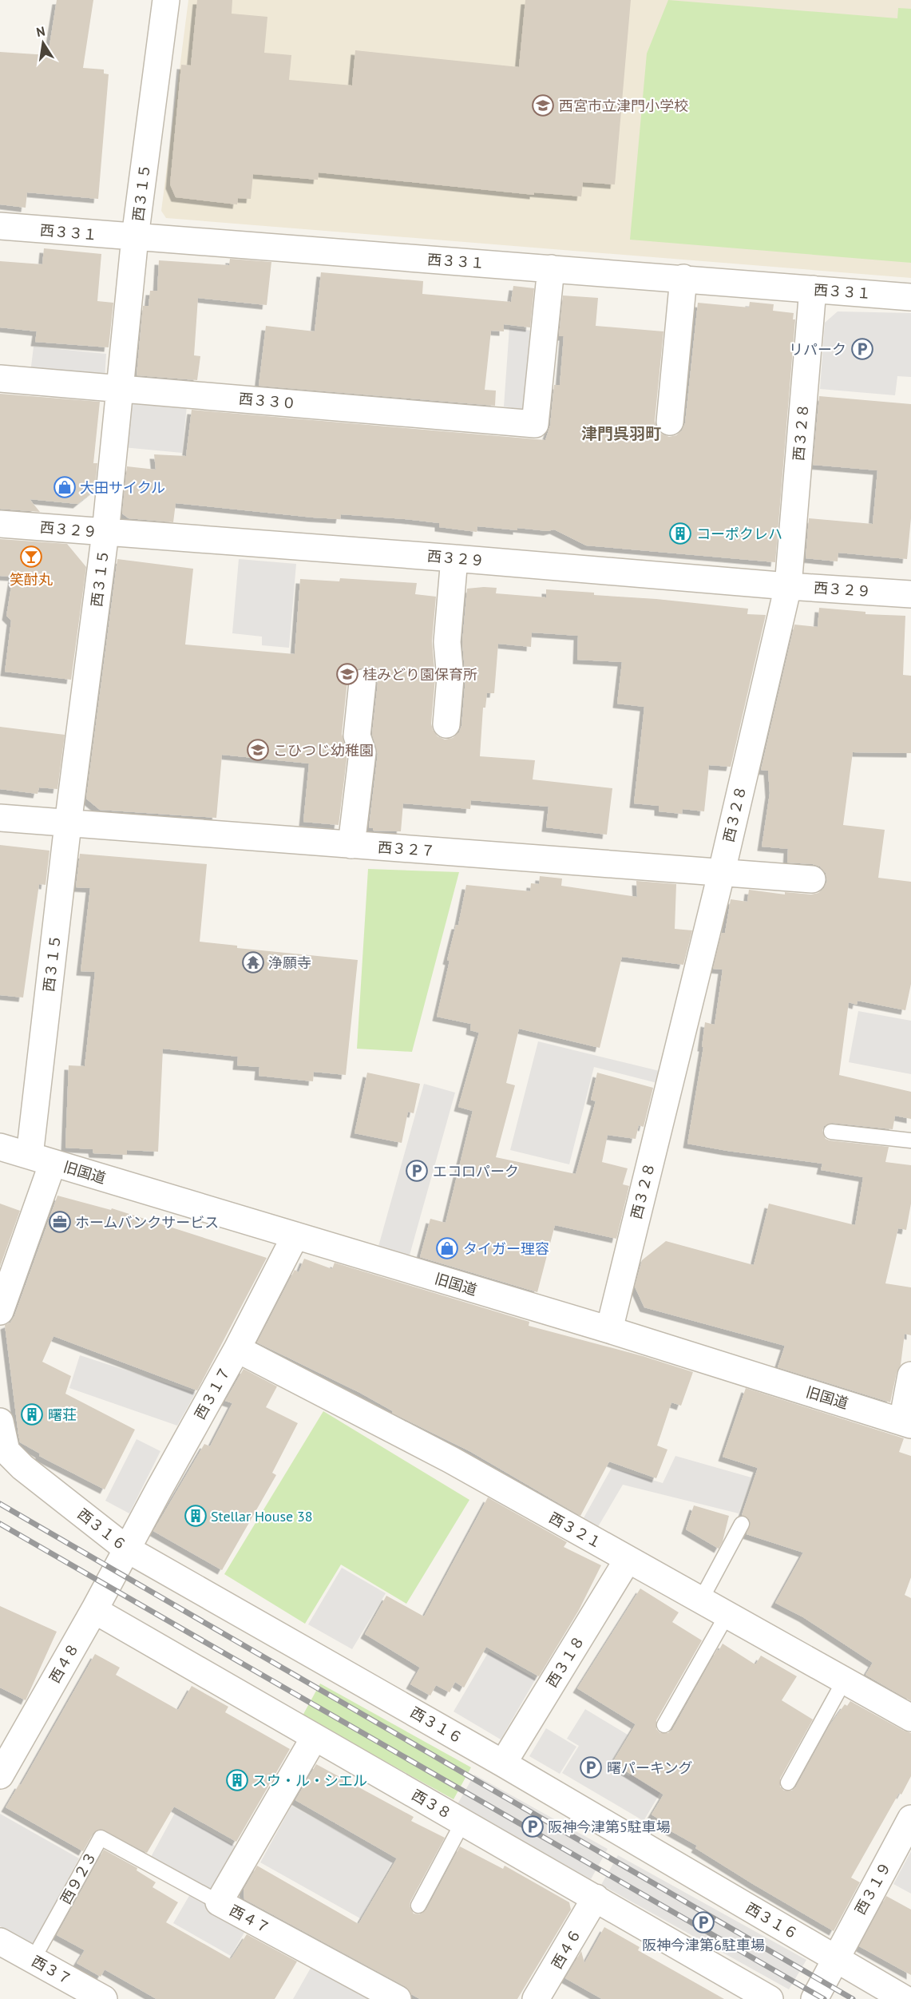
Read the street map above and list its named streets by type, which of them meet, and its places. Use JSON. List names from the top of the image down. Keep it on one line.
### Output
{"streets":{"street":["西３１５","西３３１","西３３０","西３２８","西３２９","西３２７","旧国道","西３１７","西３１６","西３２１","西３１８","西４８","西３８","西３１９","西４７","西４６","西３７"],"lane":["西９２３"]},"crossings":[["西３１５","西３３１"],["西３１５","西３３０"],["西３１５","西３２９"],["西３１５","西３２７"],["西３１５","旧国道"],["西３３１","西３３０"],["西３３１","西３２８"],["西３２８","西３２９"],["西３２８","西３２７"],["西３２８","旧国道"],["旧国道","西３１７"],["西３１７","西３１６"],["西３１７","西３２１"],["西３１７","西４８"],["西３１６","西３１８"],["西３１６","西４８"],["西３１６","西３１９"],["西３２１","西３１８"],["西４８","西３８"],["西３８","西４７"],["西３８","西４６"],["西９２３","西４７"],["西９２３","西３７"]],"districts":["津門呉羽町"],"places":{"school or university":["西宮市立津門小学校","桂みどり園保育所","こひつじ幼稚園"],"parking":["リパーク","エコロパーク","曙パーキング","阪神今津第5駐車場","阪神今津第6駐車場"],"shop":["大田サイクル","タイガー理容"],"building":["コーポクレハ","曙荘","Stellar House 38","スウ・ル・シエル"],"bar":["笑酎丸"],"temple":["浄願寺"],"office":["ホームバンクサービス"]},"north":"top"}
